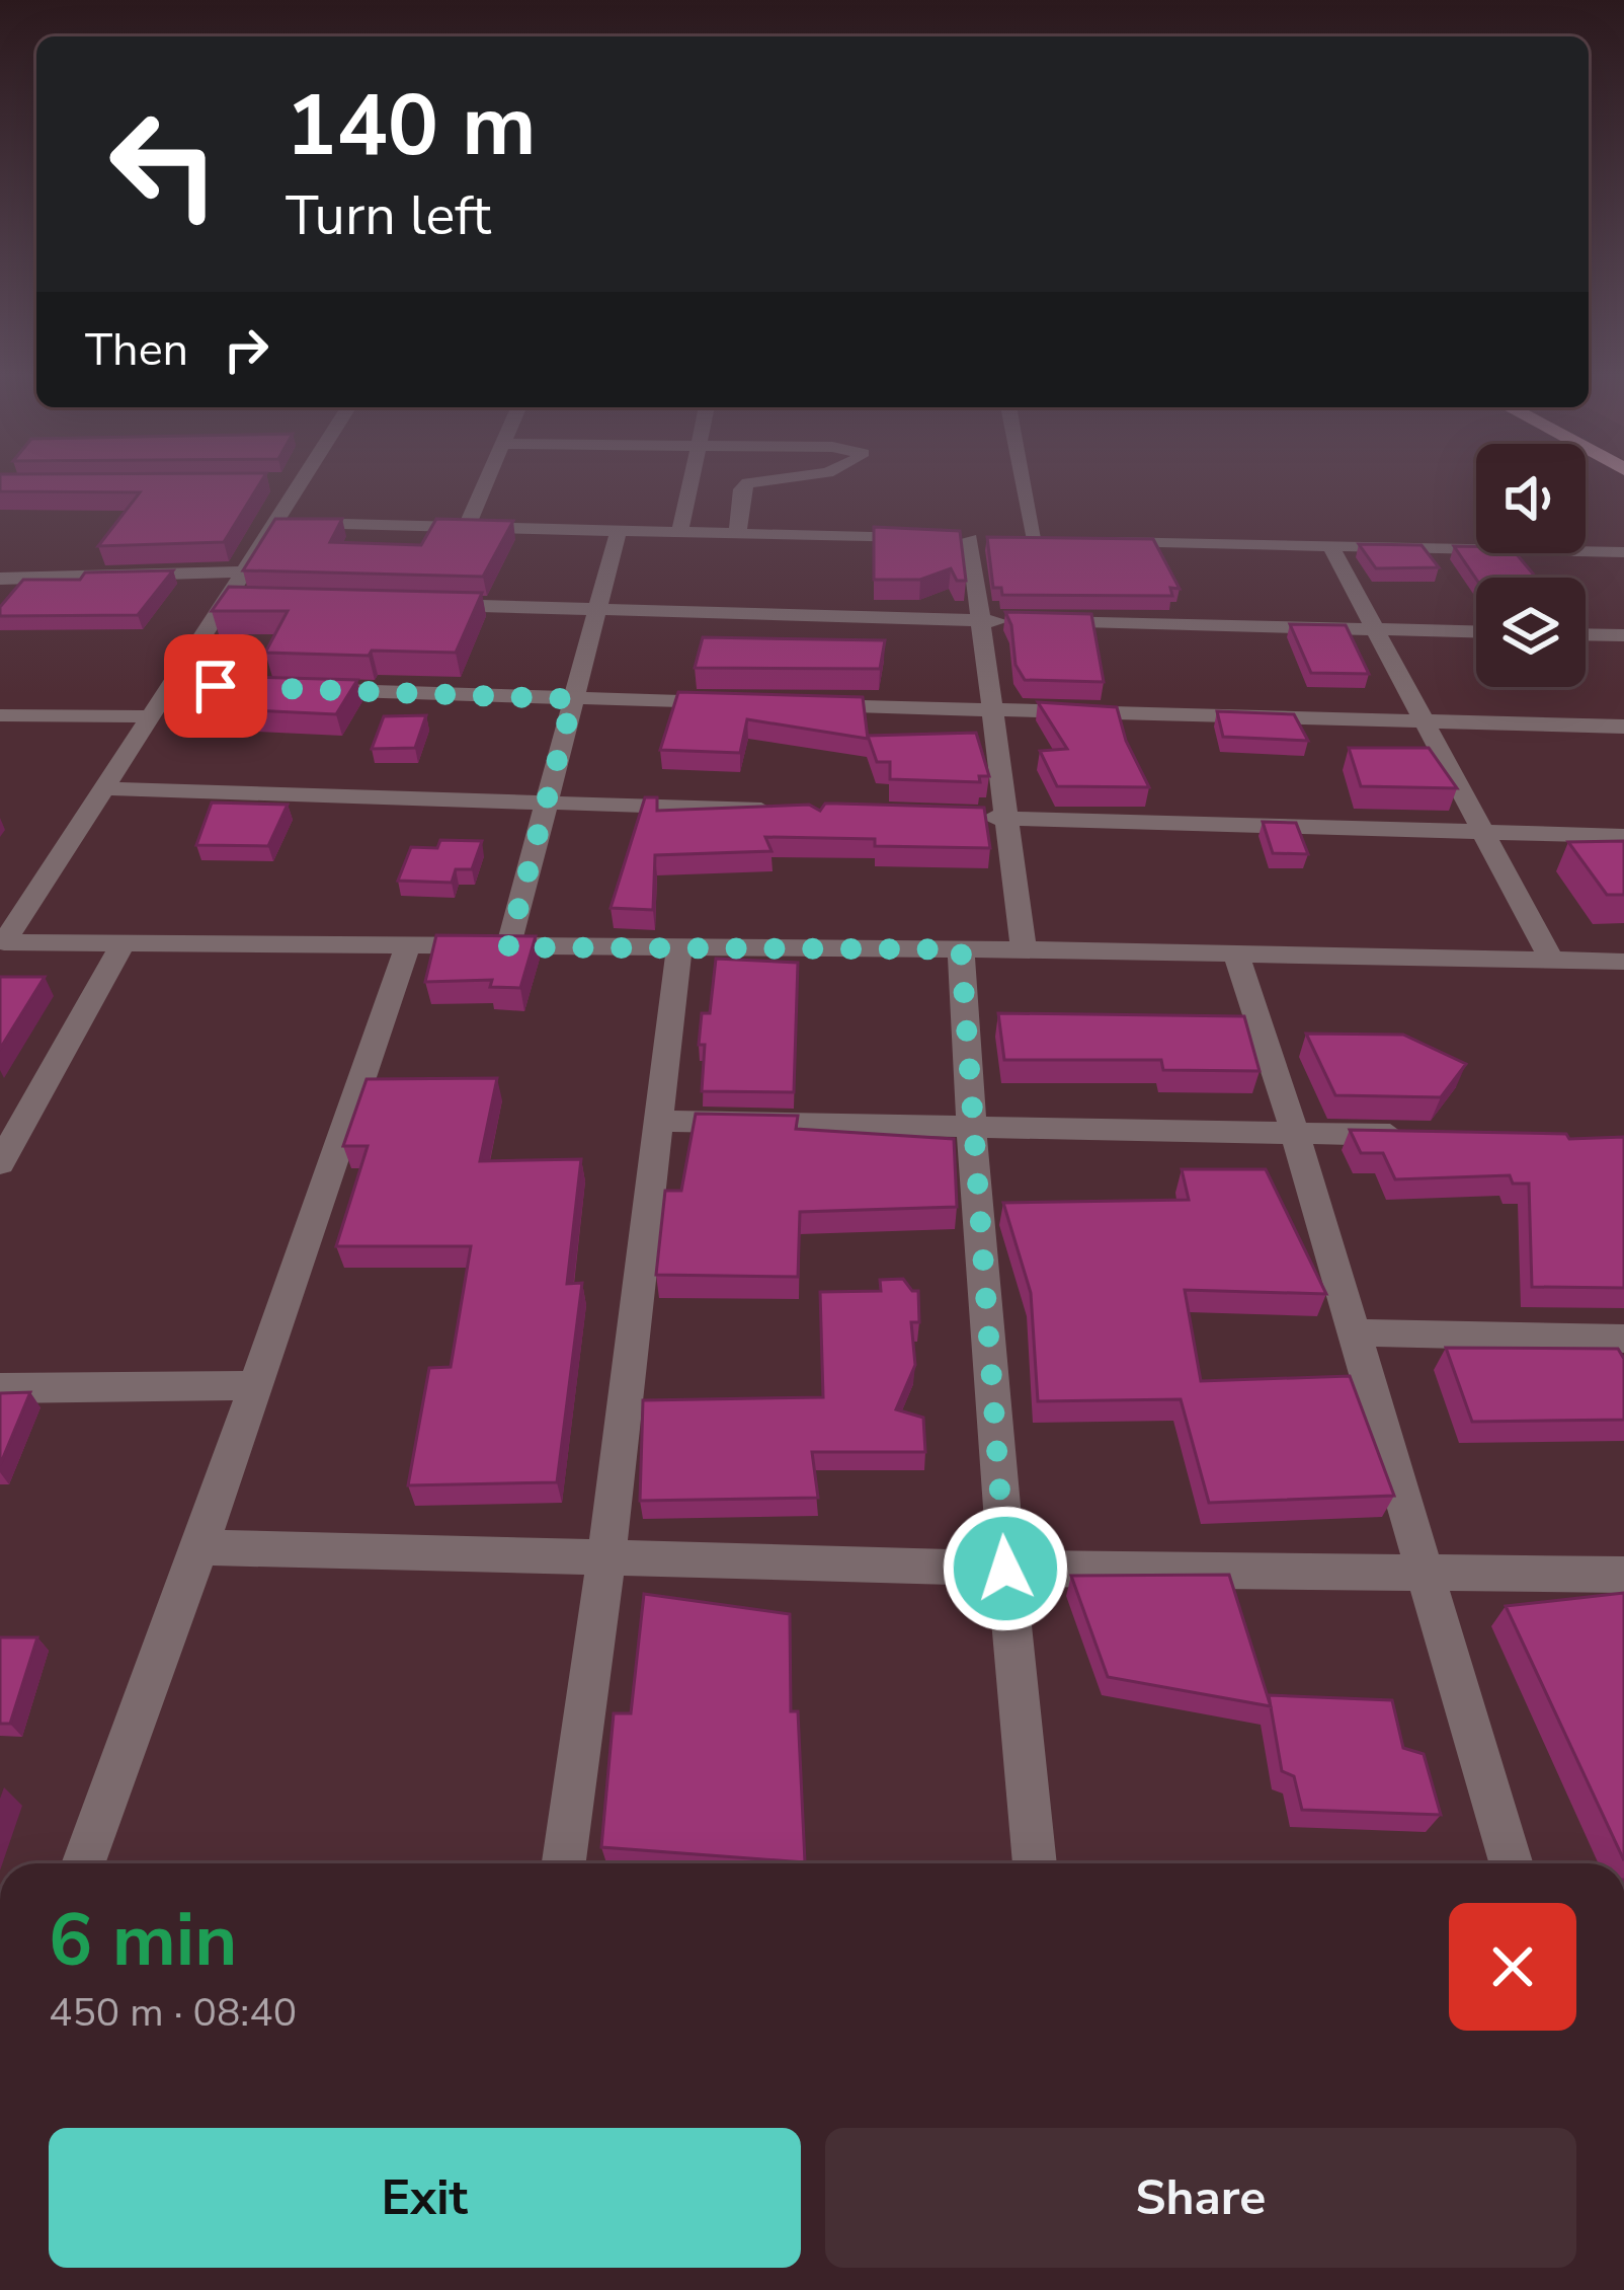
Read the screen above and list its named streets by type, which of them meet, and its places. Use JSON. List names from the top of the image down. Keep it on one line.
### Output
{"page":{"turn":["140 m","Turn left"],"then":"Then","heading":["6 min","450 m · 08:40"],"buttons":["Exit","Share"]}}
